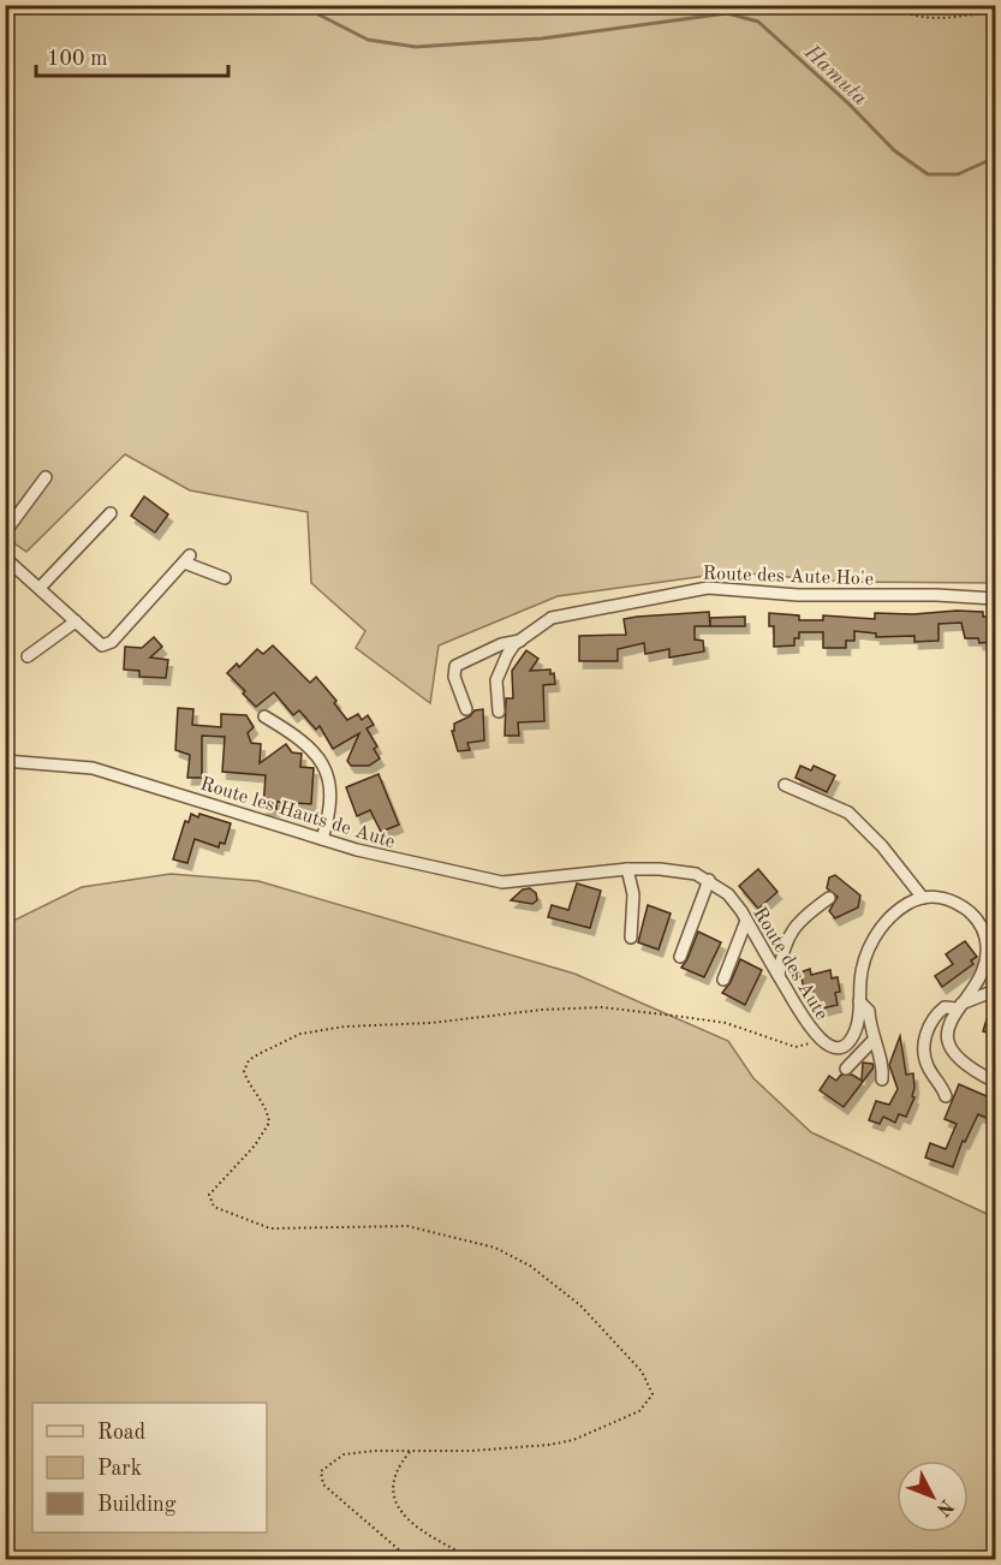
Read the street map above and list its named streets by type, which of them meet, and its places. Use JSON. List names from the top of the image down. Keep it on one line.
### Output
{"streets":{"street":["Route des Aute Ho'e","Route les Hauts de Aute","Route des Aute"]},"crossings":[["Route les Hauts de Aute","Route des Aute"]],"water":["Hamuta"],"legend":["Road","Park","Building"],"scale_bar":"100 m","north":"bottom right"}
